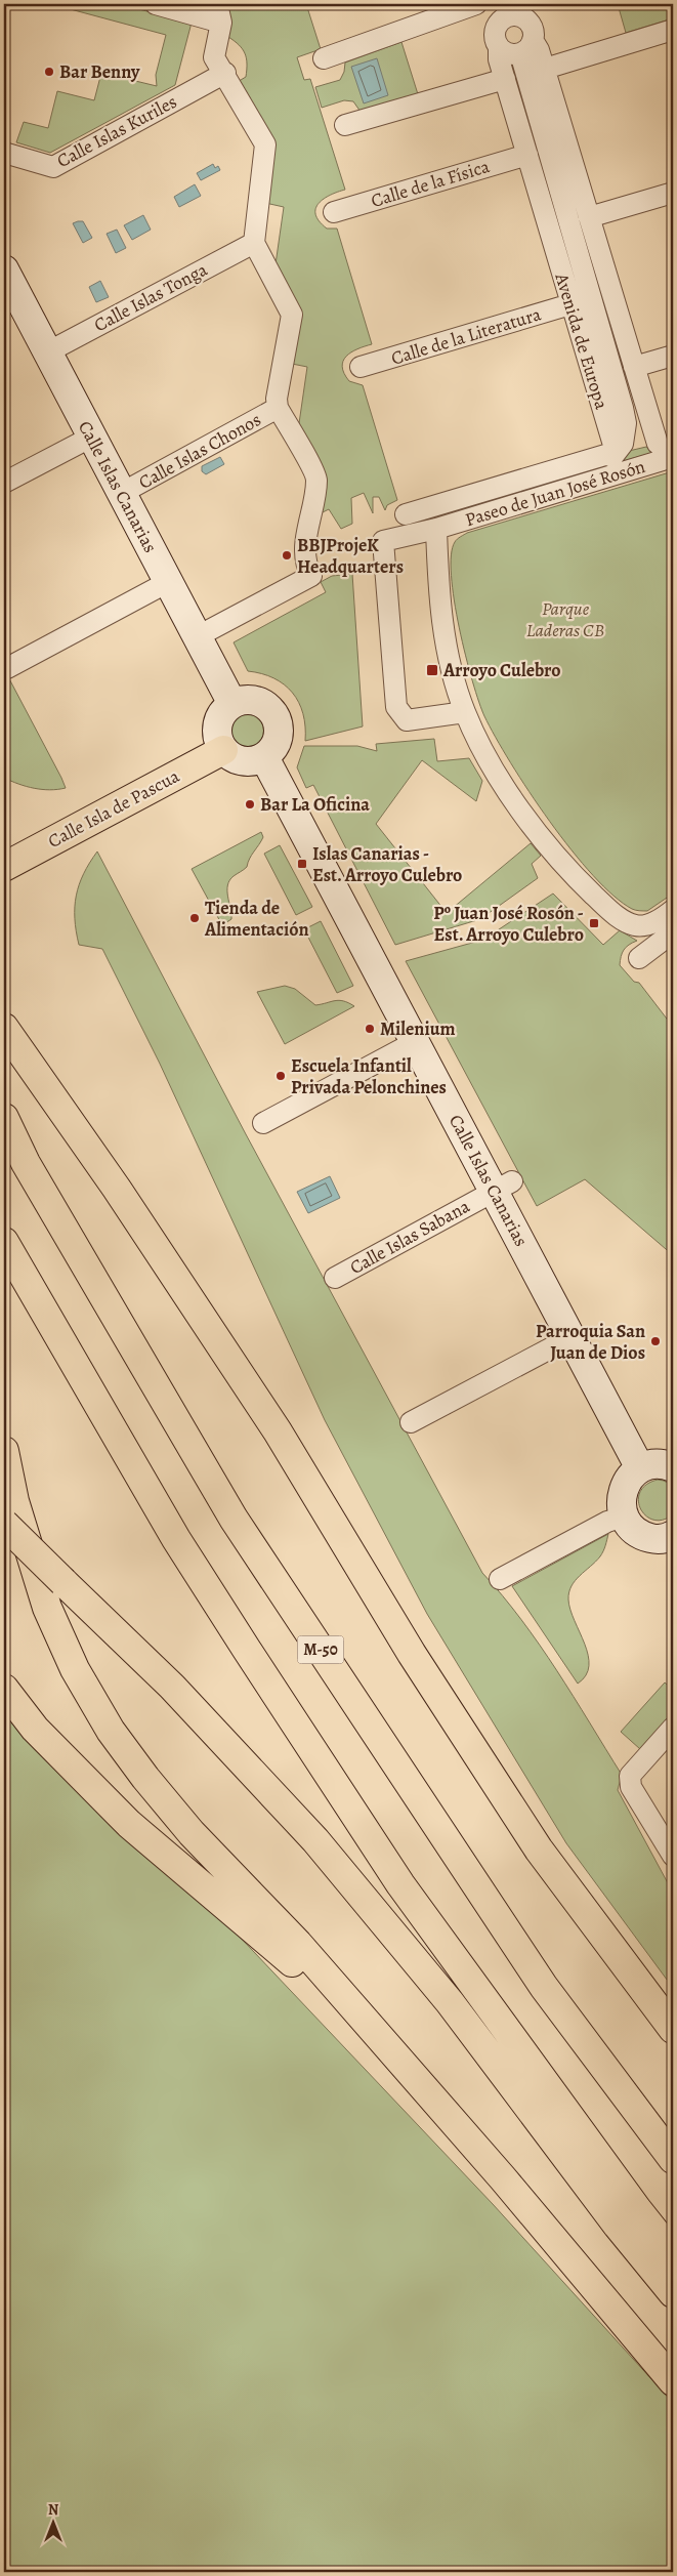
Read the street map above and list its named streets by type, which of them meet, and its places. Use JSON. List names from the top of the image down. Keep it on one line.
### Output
{"streets":{"main road":["Calle Isla de Pascua","M-50"],"street":["Calle Islas Kuriles","Calle de la Física","Calle Islas Tonga","Calle de la Literatura","Avenida de Europa","Calle Islas Chonos","Calle Islas Canarias","Paseo de Juan José Rosón","Calle Islas Sabana"]},"crossings":[["Calle de la Física","Avenida de Europa"],["Calle Islas Tonga","Calle Islas Canarias"],["Calle de la Literatura","Avenida de Europa"],["Avenida de Europa","Paseo de Juan José Rosón"],["Calle Islas Chonos","Calle Islas Canarias"],["Calle Islas Canarias","Calle Isla de Pascua"],["Calle Islas Canarias","Calle Islas Sabana"]],"parks":["Parque Laderas CB"],"places":{"other":["Bar Benny","BBJProjeK Headquarters","Bar La Oficina","Tienda de Alimentación","Milenium","Escuela Infantil Privada Pelonchines","Parroquia San Juan de Dios"],"transit":["Arroyo Culebro","Islas Canarias - Est. Arroyo Culebro","Pº Juan José Rosón - Est. Arroyo Culebro"]},"north":"top"}
